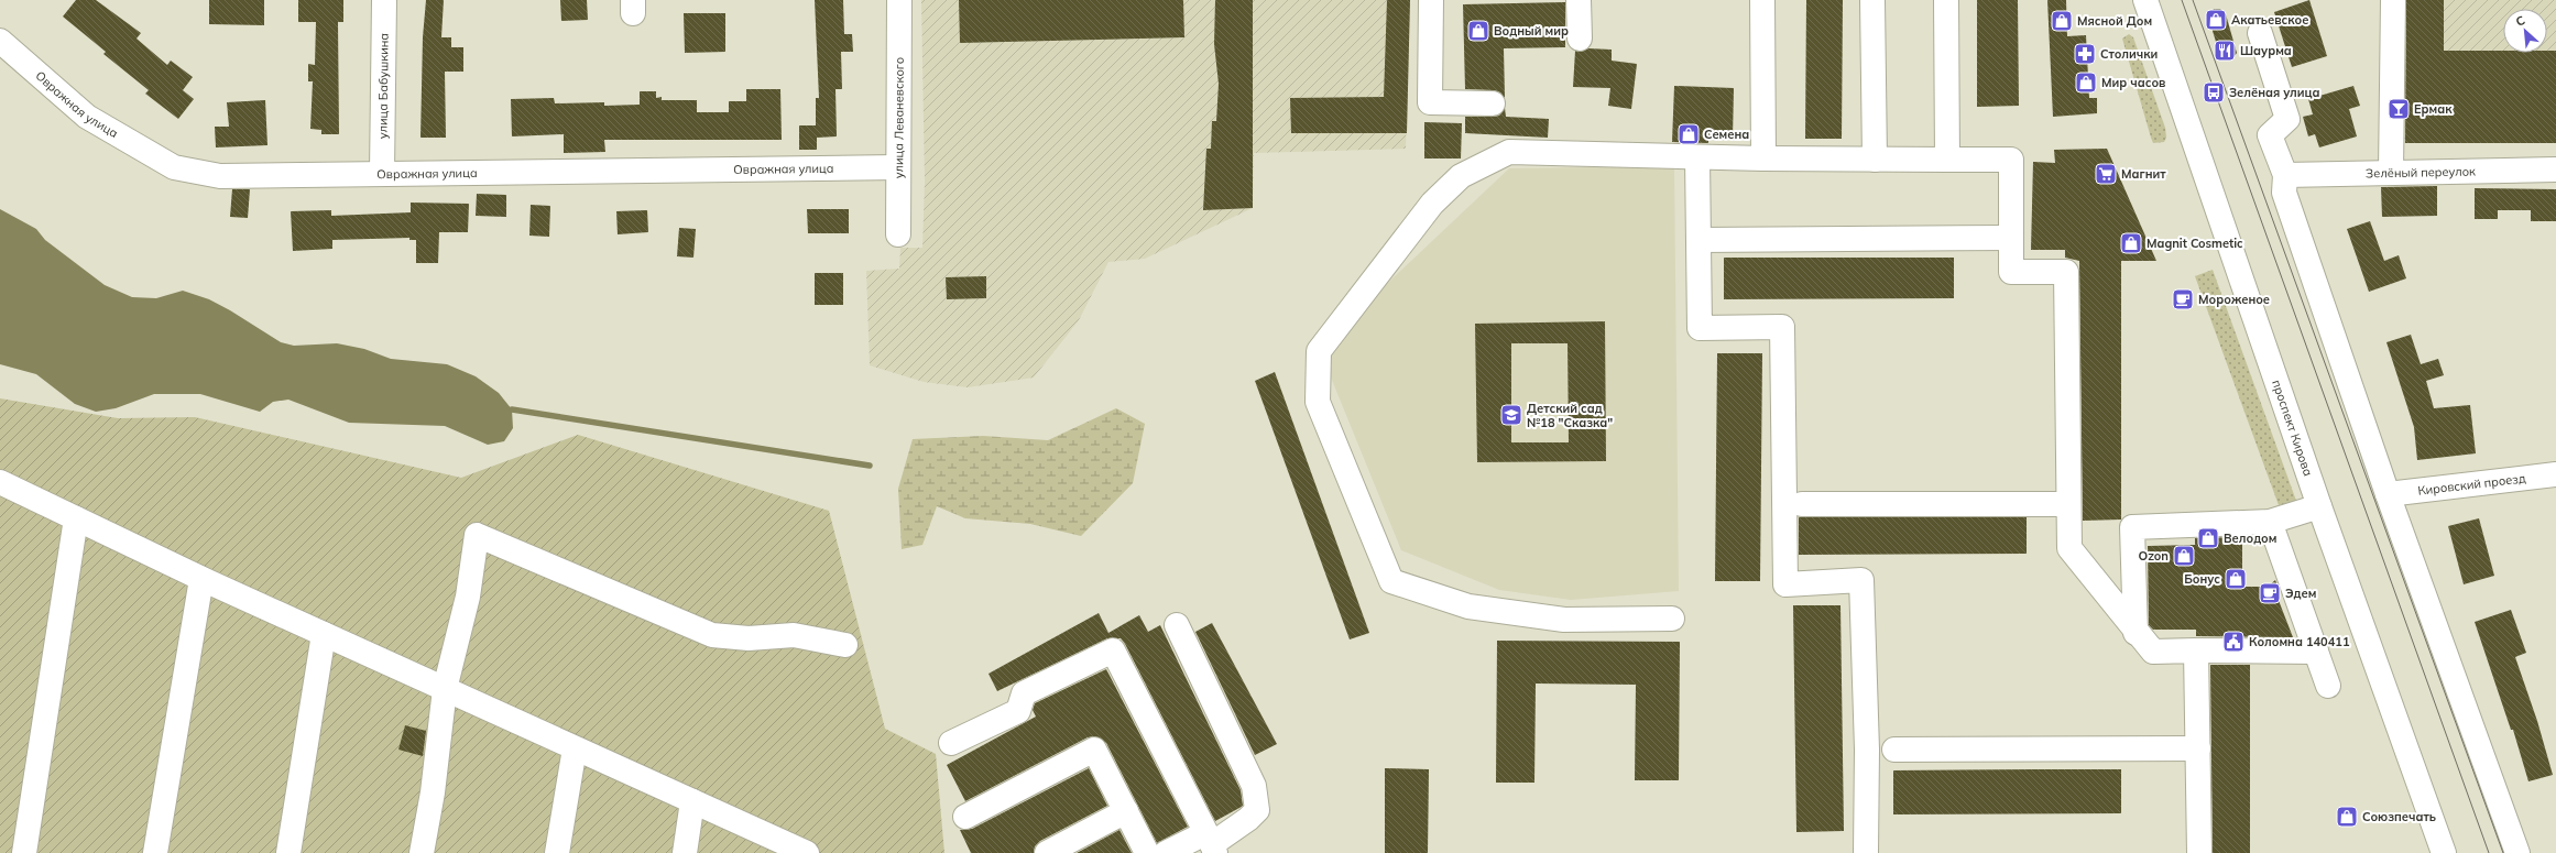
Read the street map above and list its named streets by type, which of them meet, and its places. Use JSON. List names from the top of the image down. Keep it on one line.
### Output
{"streets":{"street":["улица Бабушкина","Овражная улица","улица Леваневского","Зелёный переулок","проспект Кирова","Кировский проезд"]},"crossings":[["улица Бабушкина","Овражная улица"],["Овражная улица","улица Леваневского"]],"places":{"shop":["Акатьевское","Мясной Дом","Водный мир","Мир часов","Семена","Magnit Cosmetic","Велодом","Ozon","Бонус","Союзпечать"],"restaurant":["Шаурма"],"pharmacy":["Столички"],"bus stop":["Зелёная улица"],"bar":["Ермак"],"supermarket":["Магнит"],"cafe":["Мороженое","Эдем"],"school or university":["Детский сад №18 \"Сказка\""],"public building":["Коломна 140411"]},"north":"top left"}
